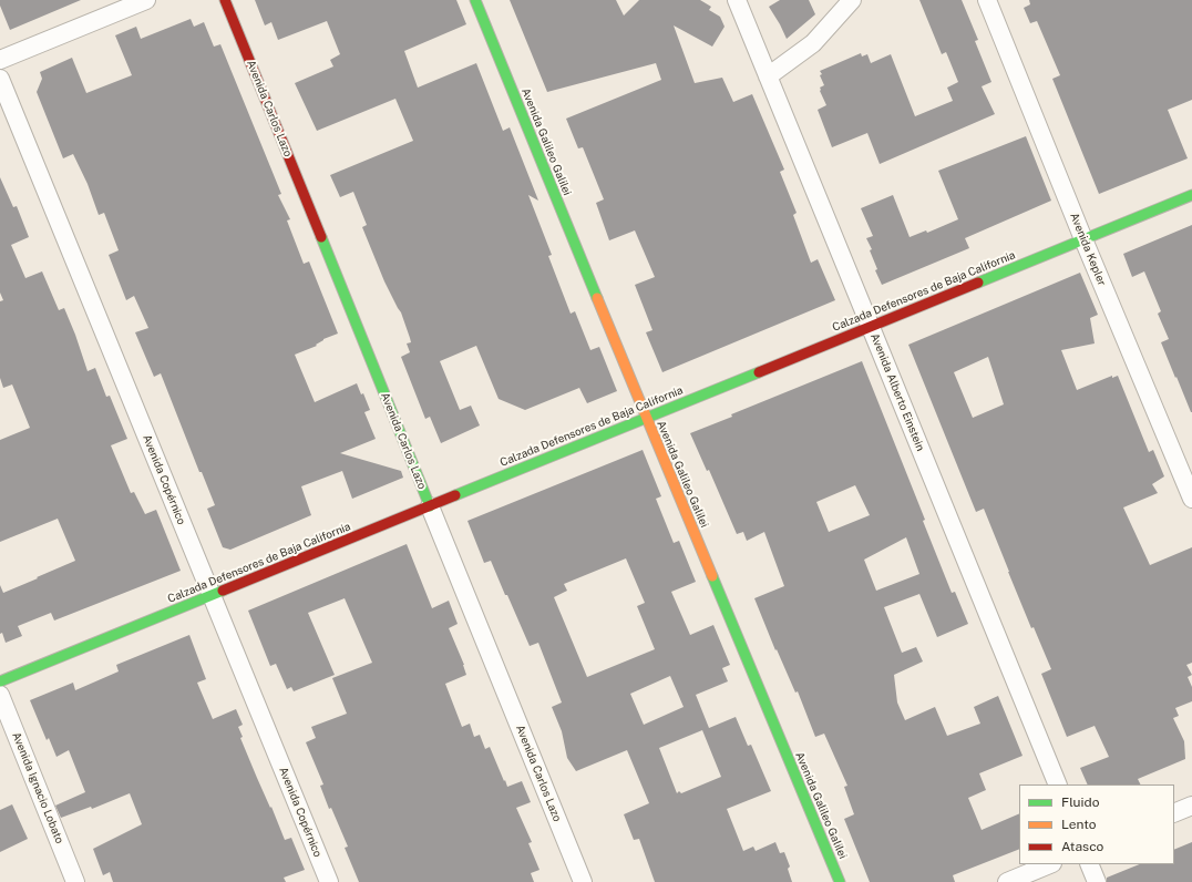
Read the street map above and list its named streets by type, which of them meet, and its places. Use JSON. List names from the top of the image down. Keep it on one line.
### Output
{"streets":{"main road":["Avenida Carlos Lazo","Avenida Galileo Galilei","Calzada Defensores de Baja California"],"street":["Avenida Kepler","Avenida Alberto Einstein","Avenida Copérnico","Avenida Ignacio Lobato"]},"crossings":[["Avenida Carlos Lazo","Calzada Defensores de Baja California"],["Avenida Galileo Galilei","Calzada Defensores de Baja California"],["Avenida Kepler","Calzada Defensores de Baja California"],["Calzada Defensores de Baja California","Avenida Alberto Einstein"],["Calzada Defensores de Baja California","Avenida Copérnico"]],"legend":["Fluido","Lento","Atasco"]}
